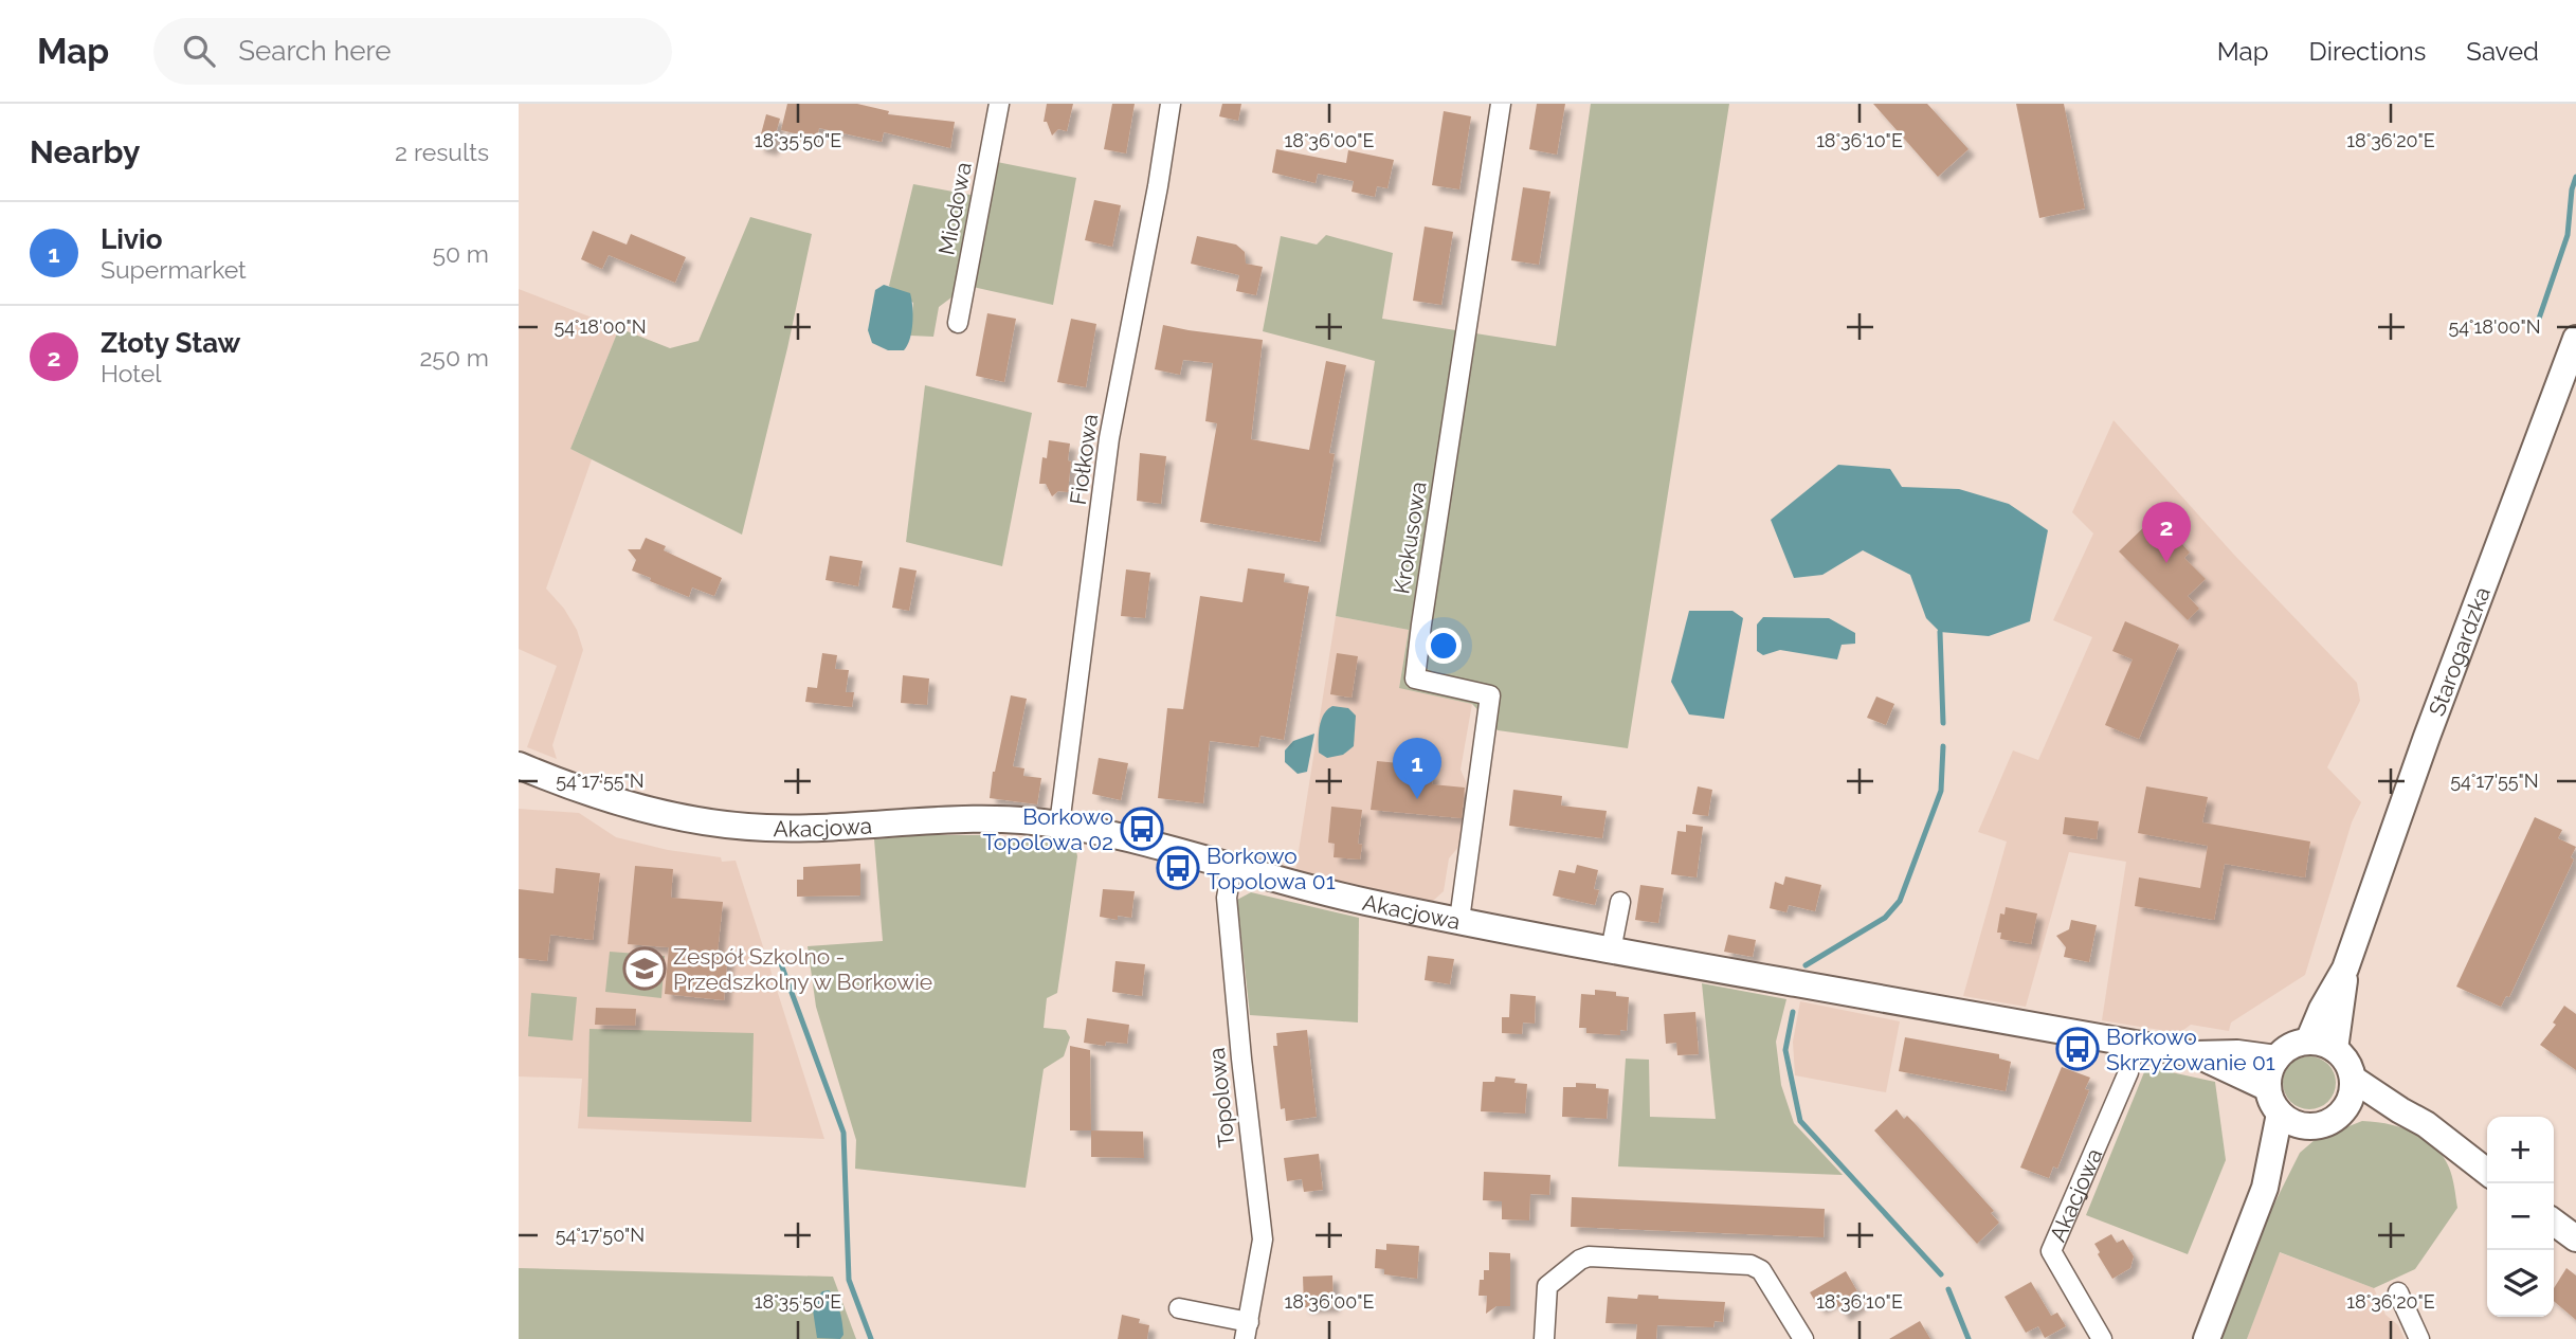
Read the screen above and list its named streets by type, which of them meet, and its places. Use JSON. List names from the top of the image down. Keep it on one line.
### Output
{"streets":{"street":["Miodowa","Fiołkowa","Krokusowa","Starogardzka","Akacjowa","Topolowa"]},"crossings":[["Fiołkowa","Akacjowa"],["Krokusowa","Akacjowa"],["Starogardzka","Akacjowa"],["Akacjowa","Topolowa"]],"places":{"bus stop":["Borkowo Topolowa 02","Borkowo Topolowa 01","Borkowo Skrzyżowanie 01"],"school or university":["Zespół Szkolno - Przedszkolny w Borkowie"]},"page":{"header":"Map","search":"Search here","nav":["Map","Directions","Saved"],"heading":["Nearby","2 results"],"list":[{"mark":"1","name":"Livio","note":"Supermarket","value":"50 m"},{"mark":"2","name":"Złoty Staw","note":"Hotel","value":"250 m"}],"pins":["2","1"],"map_buttons":["+","−"]},"coordinates":["18°35'50\"E","18°36'00\"E","18°36'10\"E","18°36'20\"E","54°18'00\"N","54°17'55\"N","54°17'50\"N"]}
